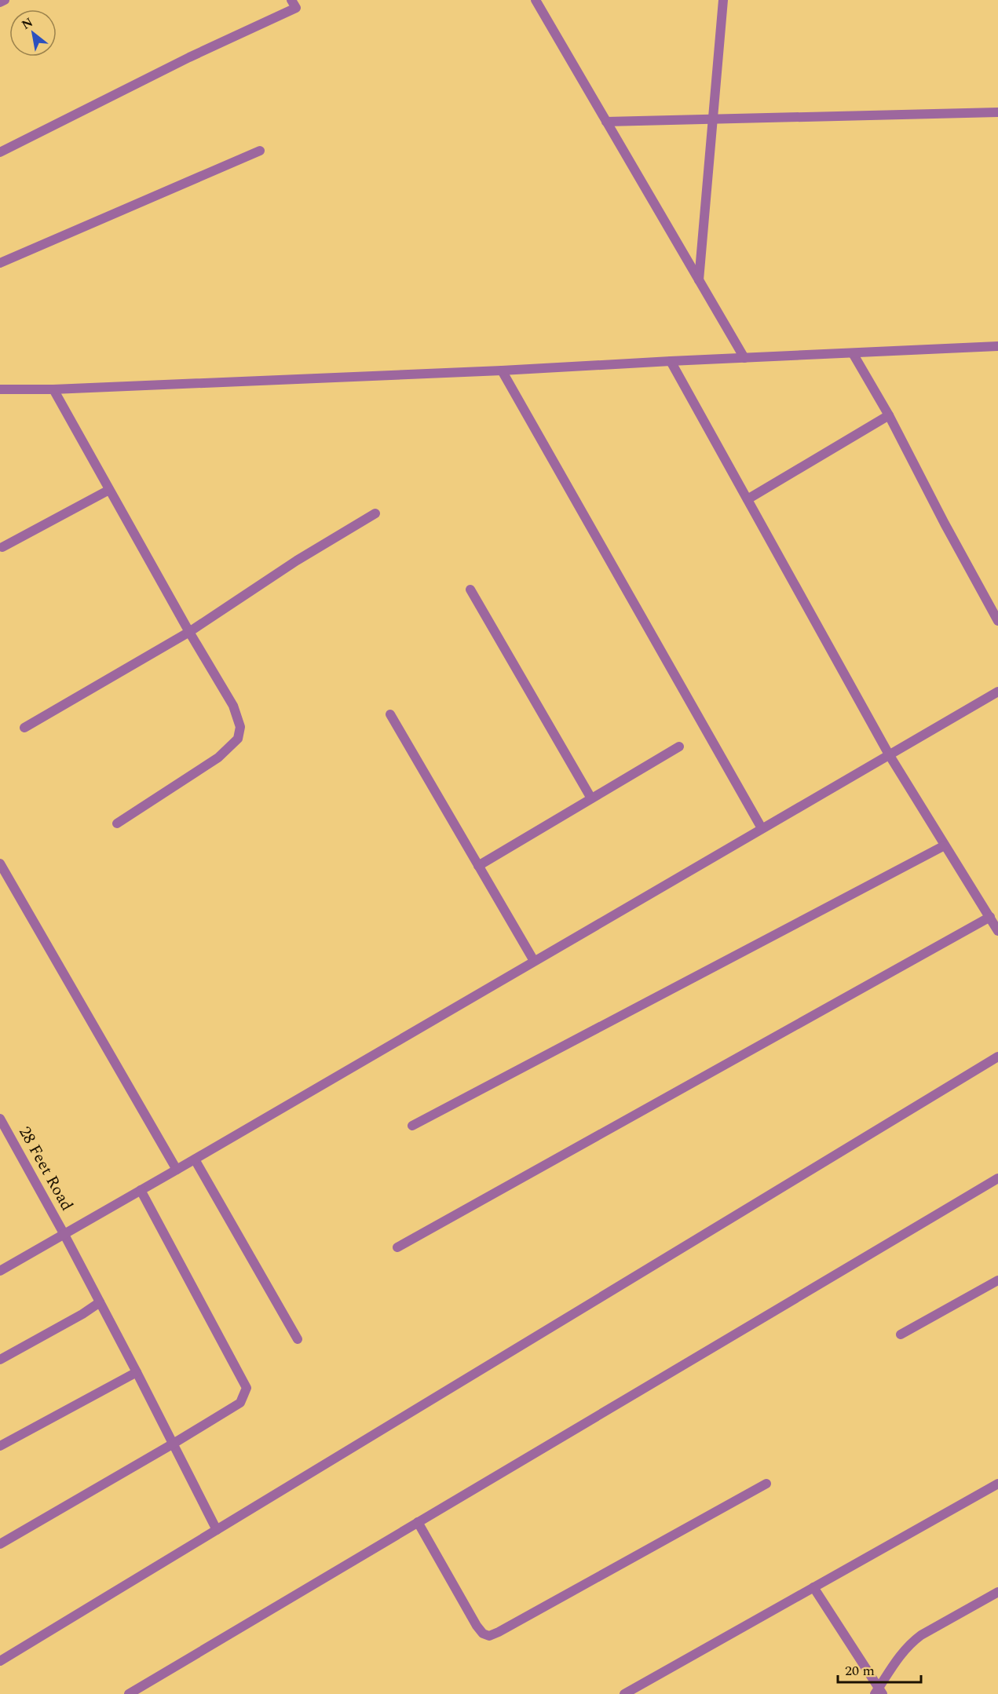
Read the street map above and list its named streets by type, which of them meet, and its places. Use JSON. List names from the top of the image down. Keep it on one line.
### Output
{"streets":{"street":["28 Feet Road"]},"scale_bar":"20 m","north":"top left"}
